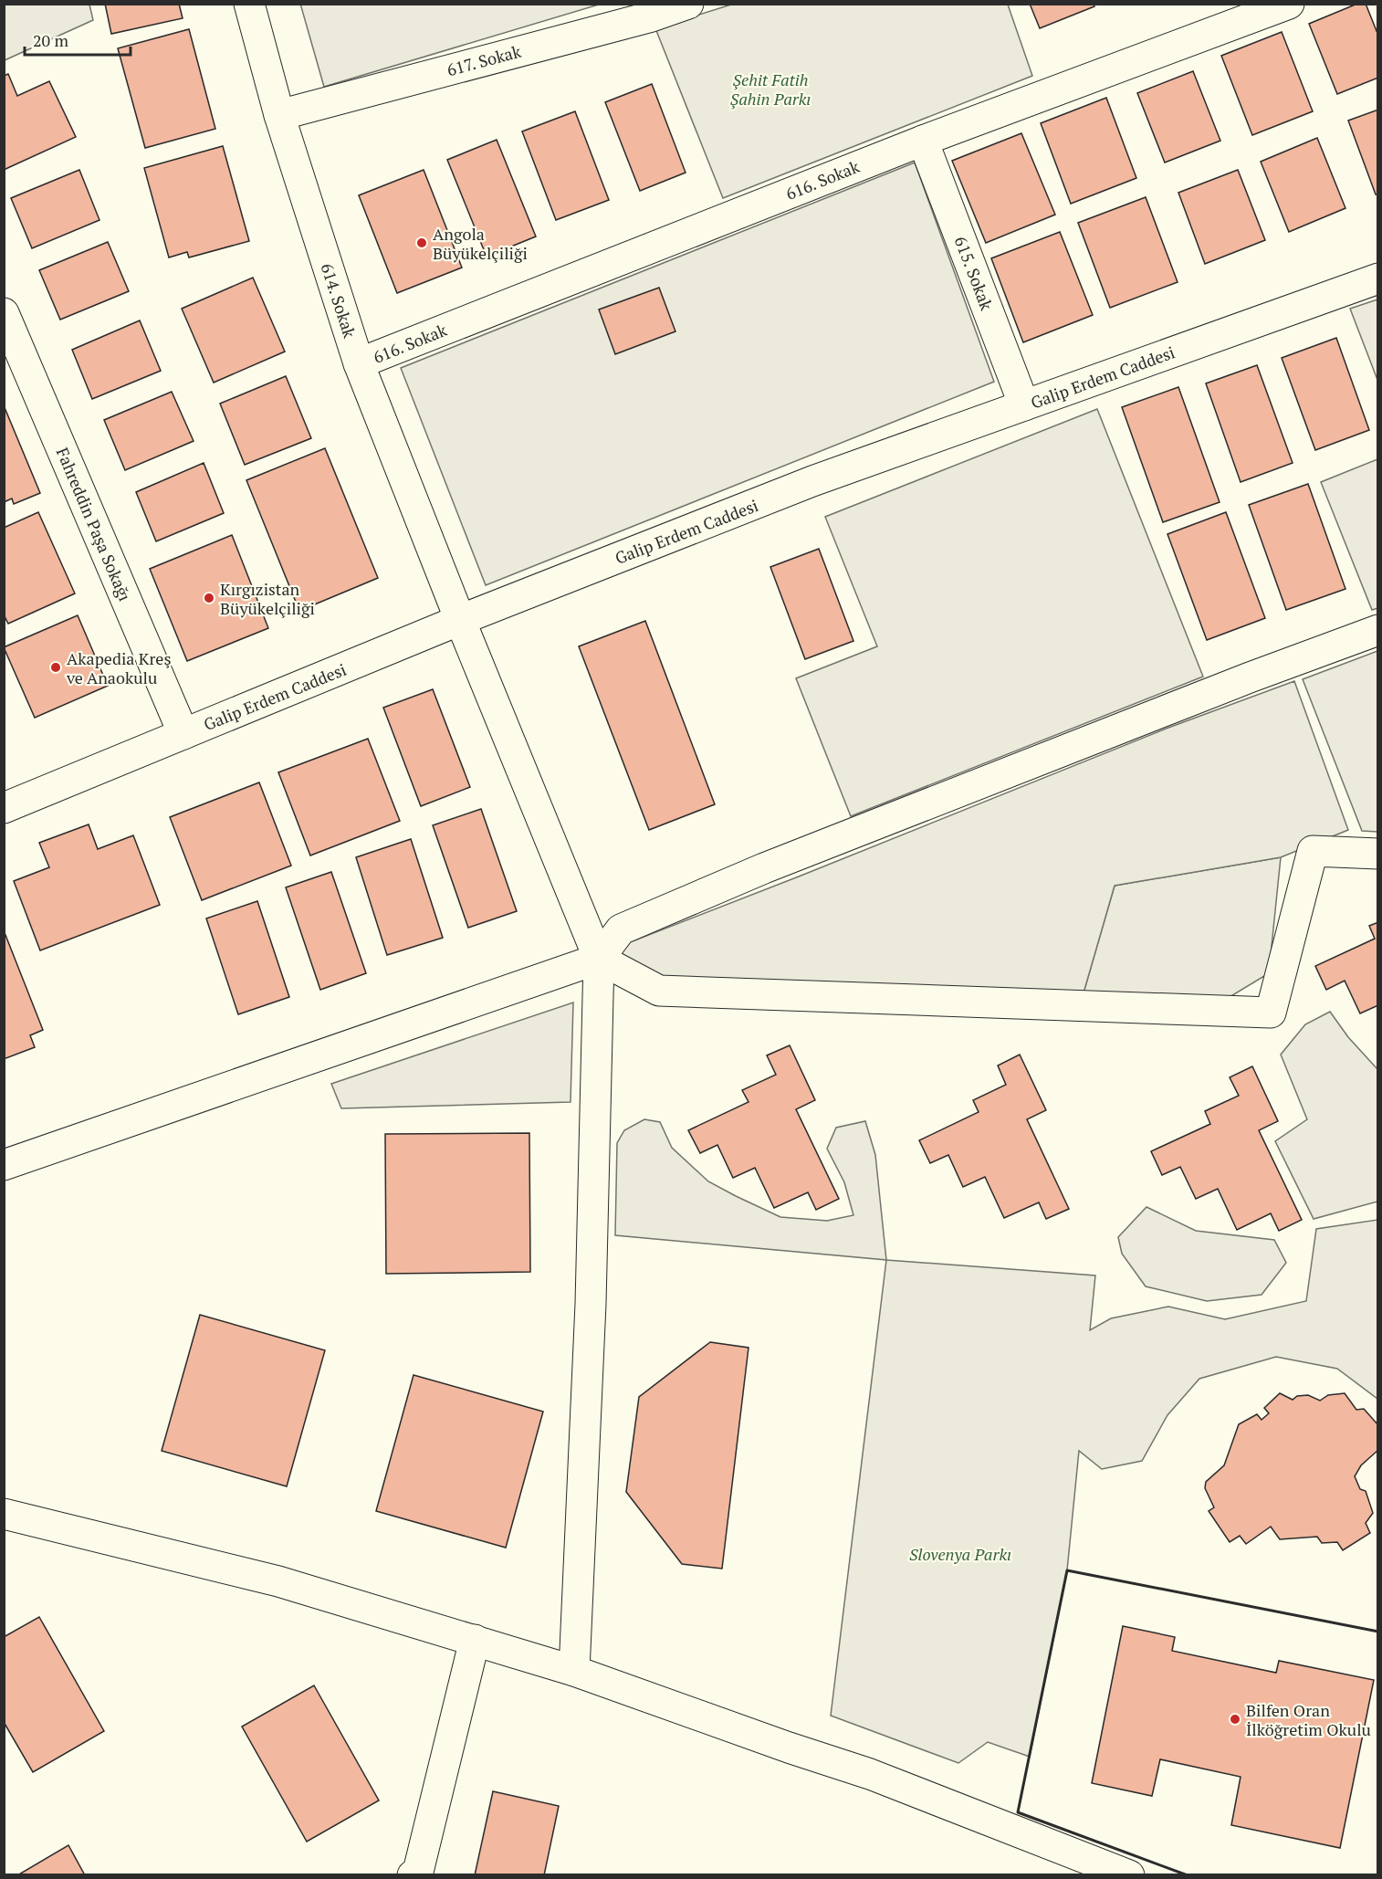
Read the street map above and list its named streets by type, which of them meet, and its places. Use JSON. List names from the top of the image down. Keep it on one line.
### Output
{"streets":{"street":["617. Sokak","616. Sokak","615. Sokak","614. Sokak","Galip Erdem Caddesi","Fahreddin Paşa Sokağı"]},"crossings":[["617. Sokak","614. Sokak"],["616. Sokak","615. Sokak"],["616. Sokak","614. Sokak"],["615. Sokak","Galip Erdem Caddesi"],["614. Sokak","Galip Erdem Caddesi"],["Galip Erdem Caddesi","Fahreddin Paşa Sokağı"]],"parks":["Şehit Fatih Şahin Parkı","Slovenya Parkı"],"places":["Angola Büyükelçiliği","Kırgızistan Büyükelçiliği","Akapedia Kreş ve Anaokulu","Bilfen Oran İlköğretim Okulu"],"scale_bar":"20 m"}
